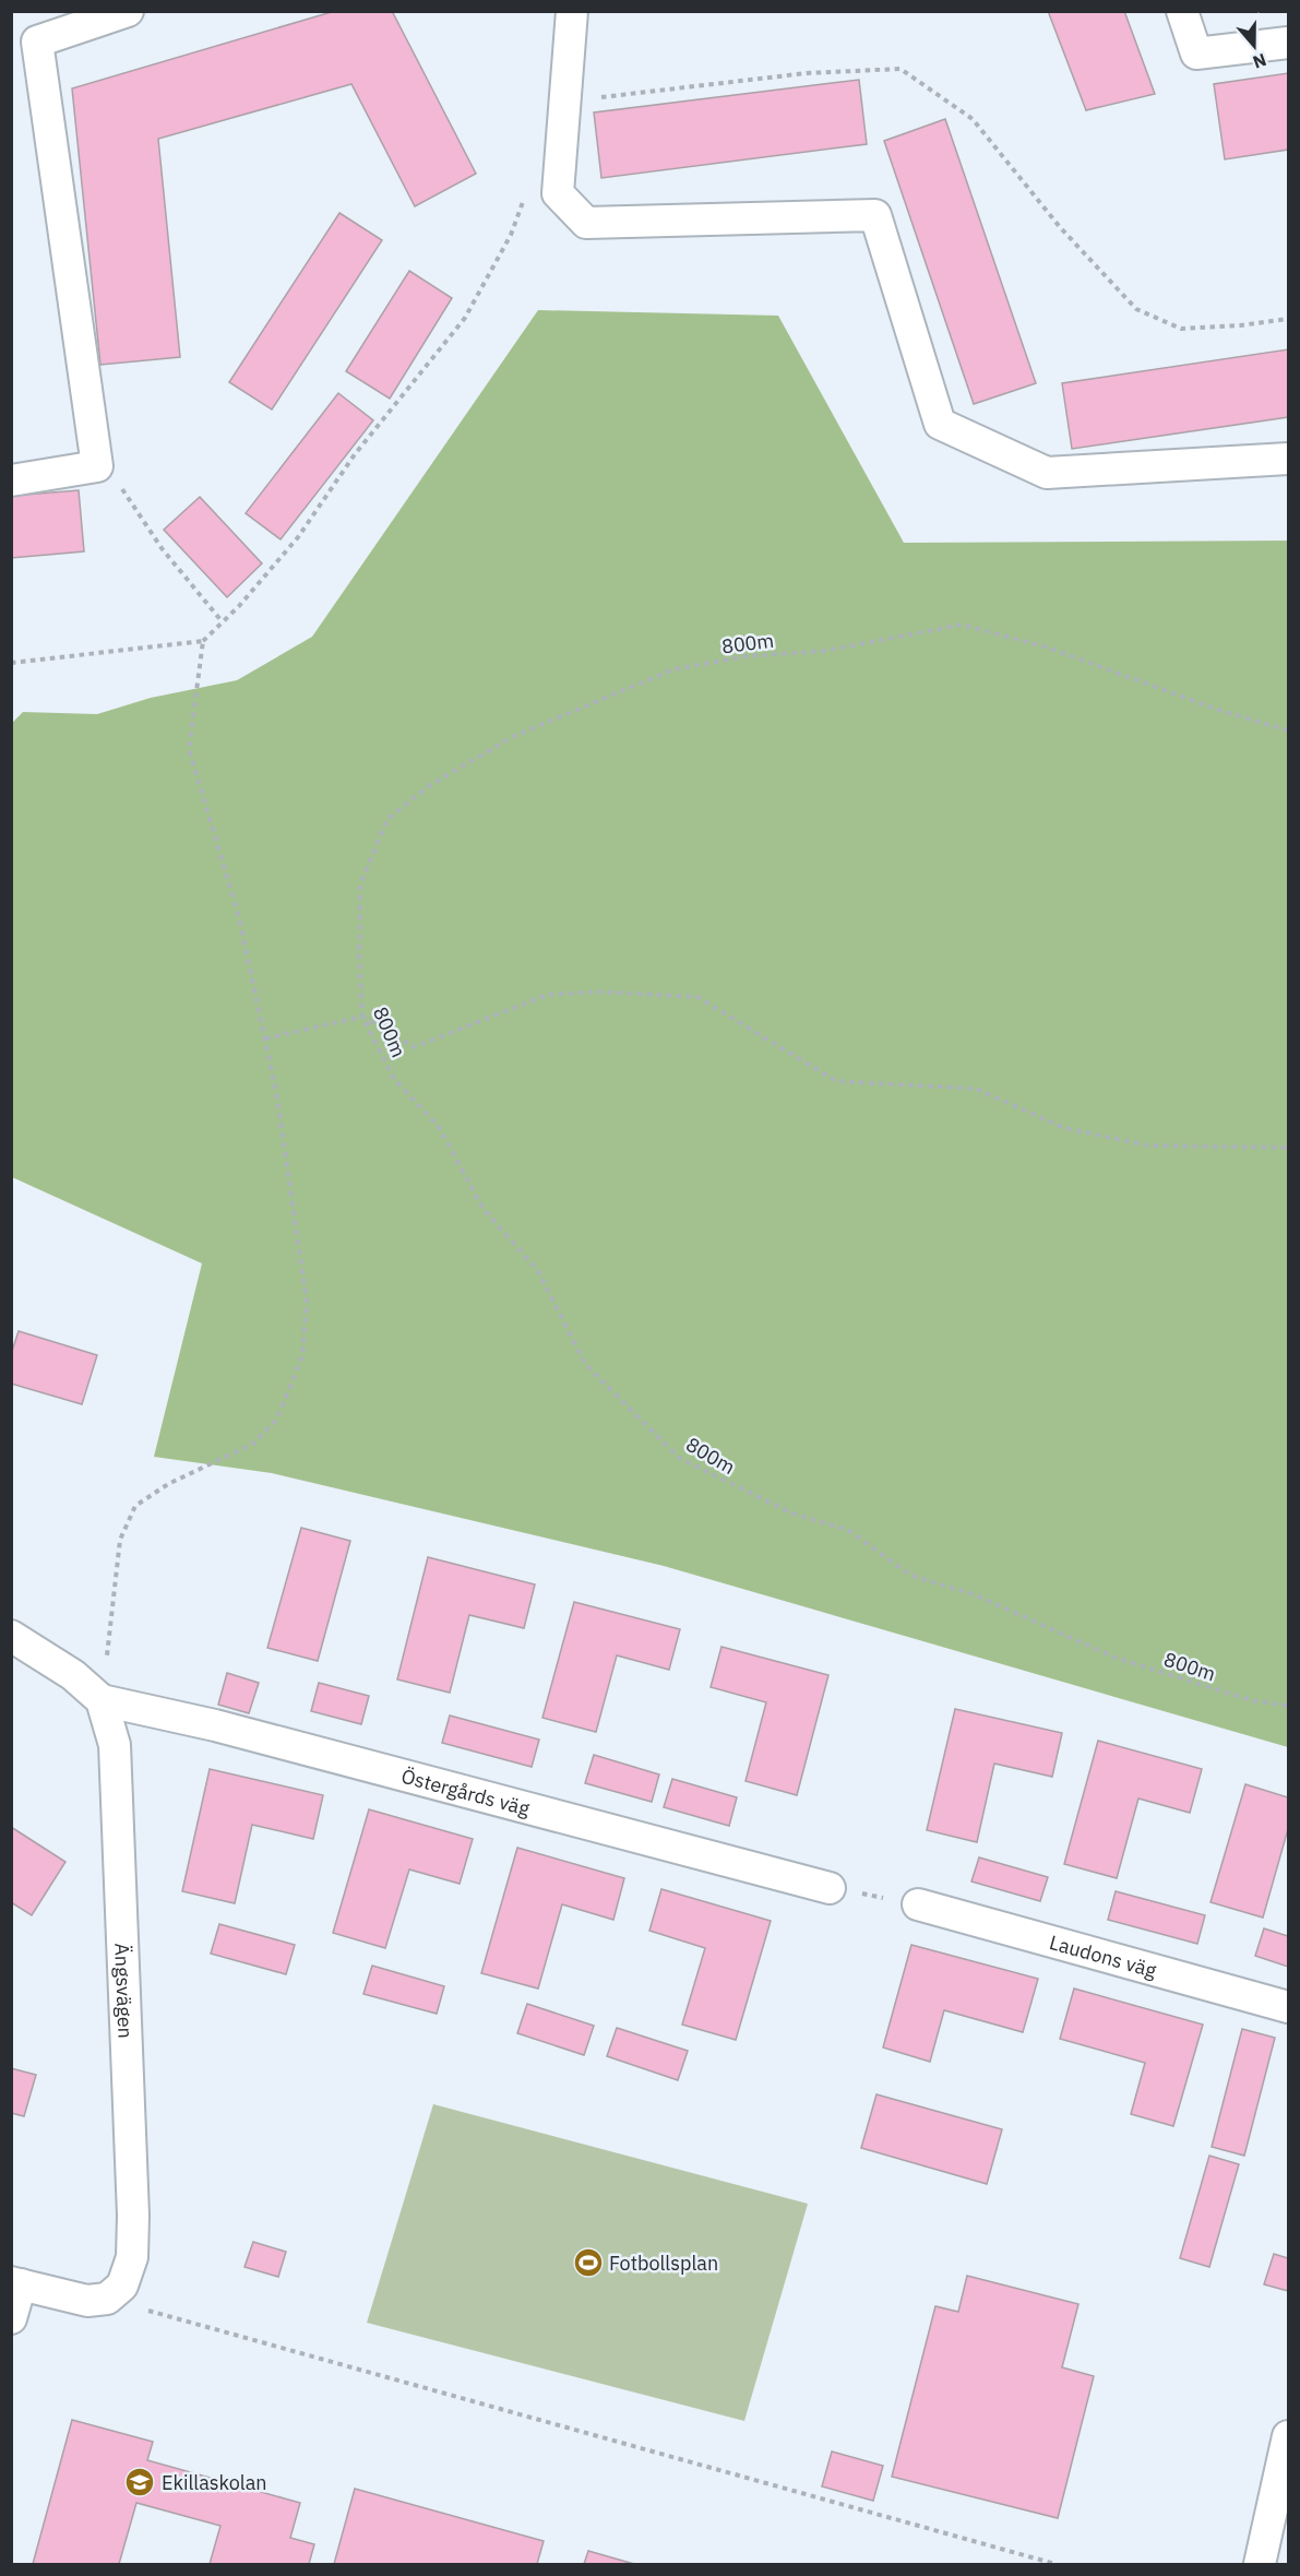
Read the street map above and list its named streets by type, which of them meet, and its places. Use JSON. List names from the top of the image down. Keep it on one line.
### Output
{"streets":{"street":["Östergårds väg","Laudons väg","Ängsvägen"],"path":["800m"]},"crossings":[["Östergårds väg","Ängsvägen"]],"places":{"sports":["Fotbollsplan"],"school or university":["Ekillaskolan"]},"north":"bottom"}
